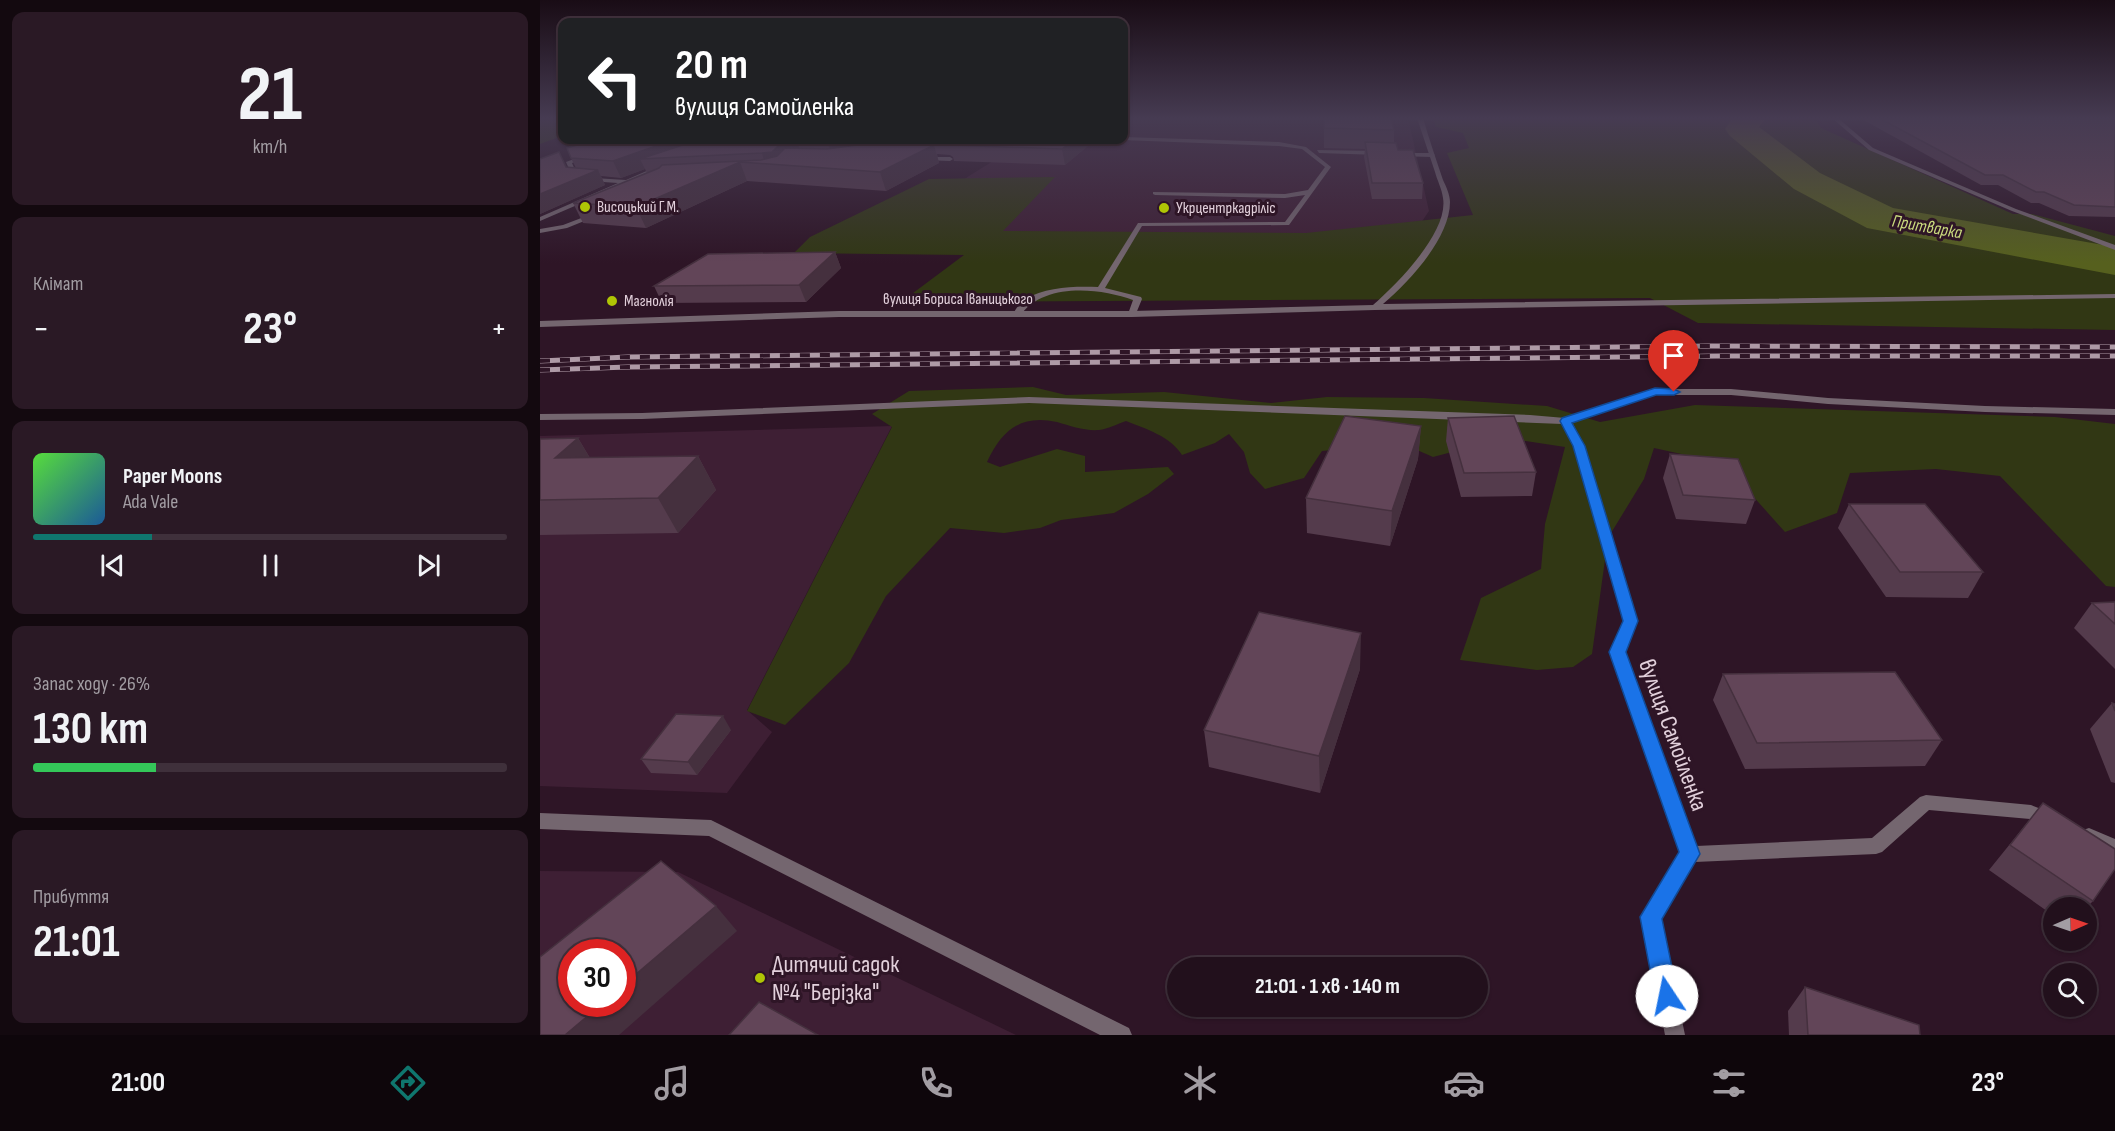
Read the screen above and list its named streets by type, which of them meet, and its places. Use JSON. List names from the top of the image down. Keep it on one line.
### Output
{"streets":{"street":["вулиця Бориса Іваницького","вулиця Самойленка"]},"water":["Притварка"],"places":["Висоцький Г.М.","Укрцентркадріліс","Магнолія","Дитячий садок №4 \"Берізка\""],"north":"right","page":{"tile":[["21","km/h"],"Клімат",["Запас ходу · 26%","130 km"],["Прибуття","21:01"]],"turn":["20 m","вулиця Самойленка"],"heat":["−","23°","+"],"song":["Paper Moons","Ada Vale"],"limit":"30","trip":"21:01 · 1 хв · 140 m","tabs":["21:00","23°"]}}
